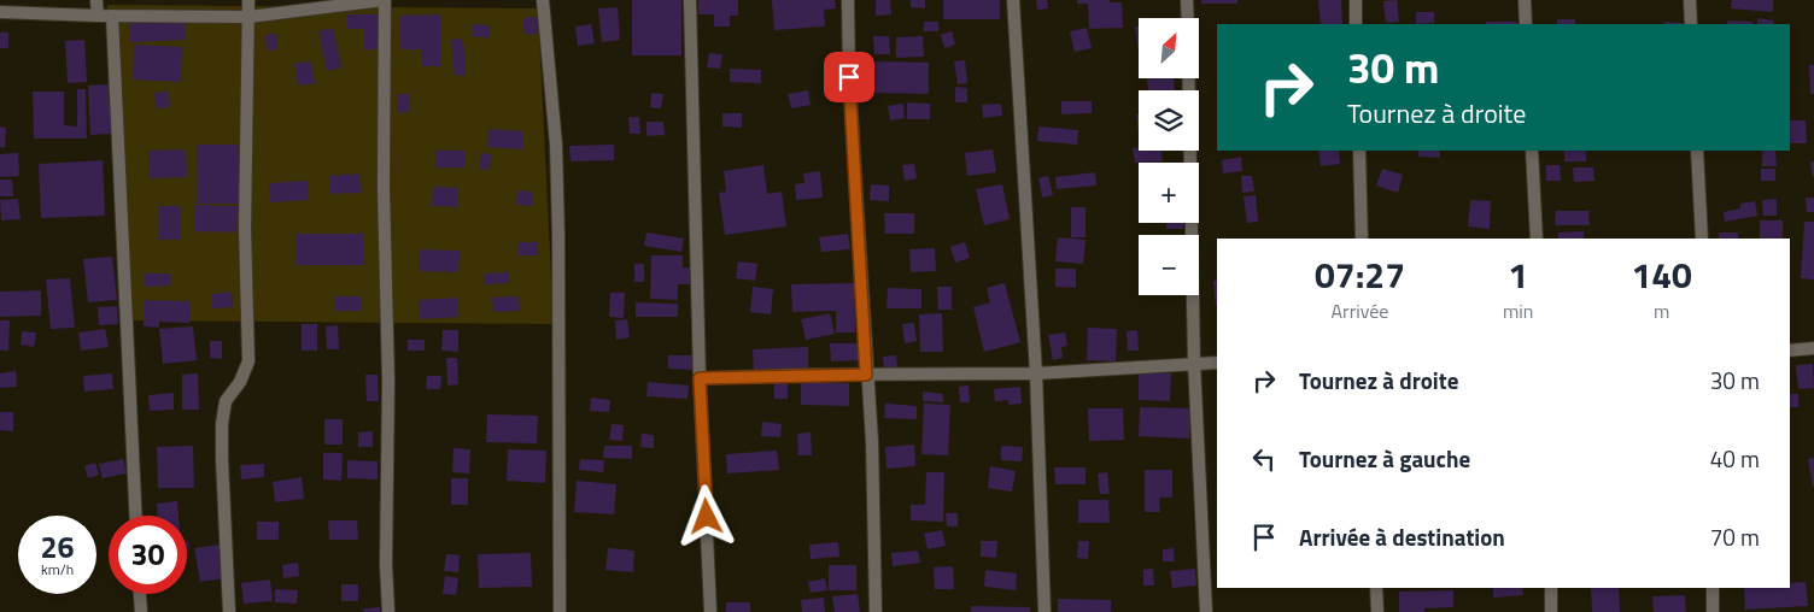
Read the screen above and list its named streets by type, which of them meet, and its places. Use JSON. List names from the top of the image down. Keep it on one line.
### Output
{"north":"top right","page":{"map_buttons":["+","−"],"turn":["30 m","Tournez à droite"],"eta":["07:27","Arrivée","1","min","140","m"],"list":[{"name":"Tournez à droite","value":"30 m"},{"name":"Tournez à gauche","value":"40 m"},{"name":"Arrivée à destination","value":"70 m"}],"speed":"26 km/h","limit":"30"}}
